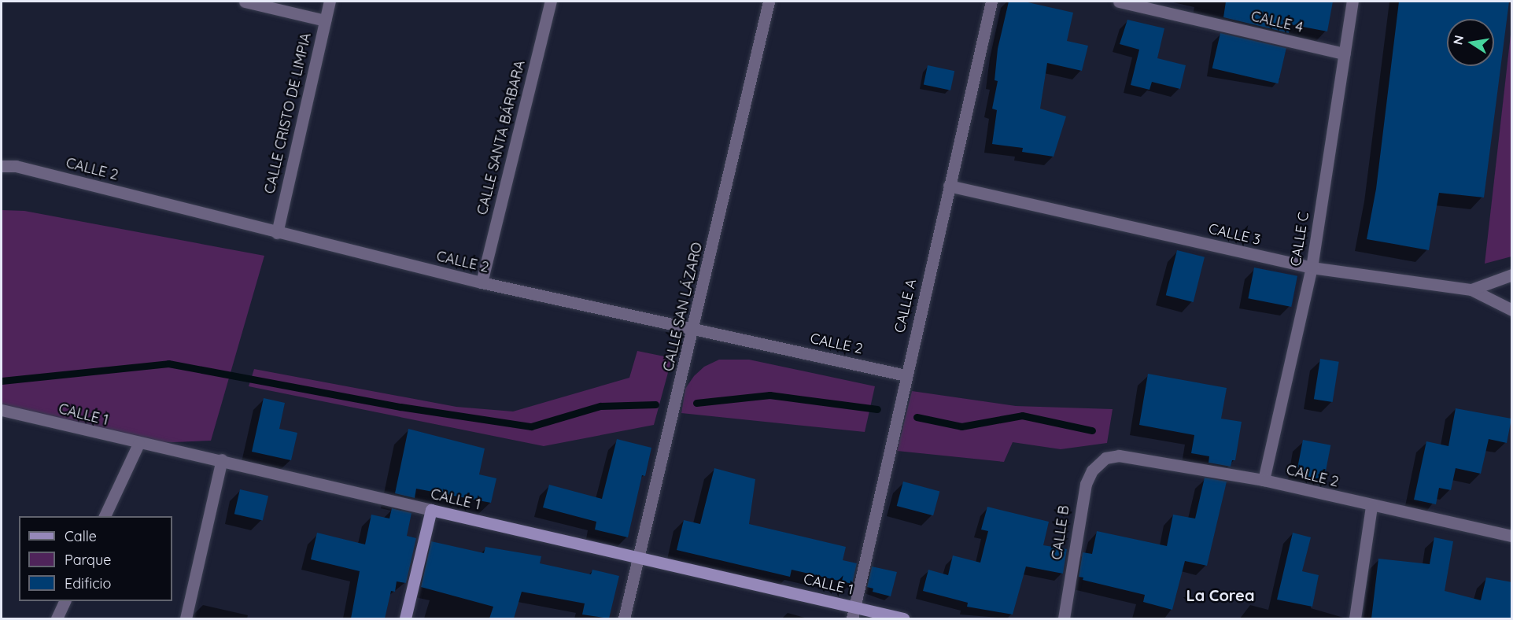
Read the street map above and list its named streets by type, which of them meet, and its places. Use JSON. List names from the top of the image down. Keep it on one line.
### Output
{"streets":{"street":["CALLE 4","CALLE CRISTO DE LIMPIA","CALLE SANTA BÁRBARA","CALLE 2","CALLE 3","CALLE C","CALLE A","CALLE SAN LÁZARO","CALLE 1","CALLE B"]},"crossings":[["CALLE 4","CALLE C"],["CALLE CRISTO DE LIMPIA","CALLE 2"],["CALLE SANTA BÁRBARA","CALLE 2"],["CALLE 2","CALLE C"],["CALLE 2","CALLE A"],["CALLE 2","CALLE SAN LÁZARO"],["CALLE 2","CALLE B"],["CALLE 3","CALLE C"],["CALLE 3","CALLE A"],["CALLE A","CALLE 1"],["CALLE SAN LÁZARO","CALLE 1"]],"districts":["La Corea"],"legend":["Calle","Parque","Edificio"],"north":"left"}
